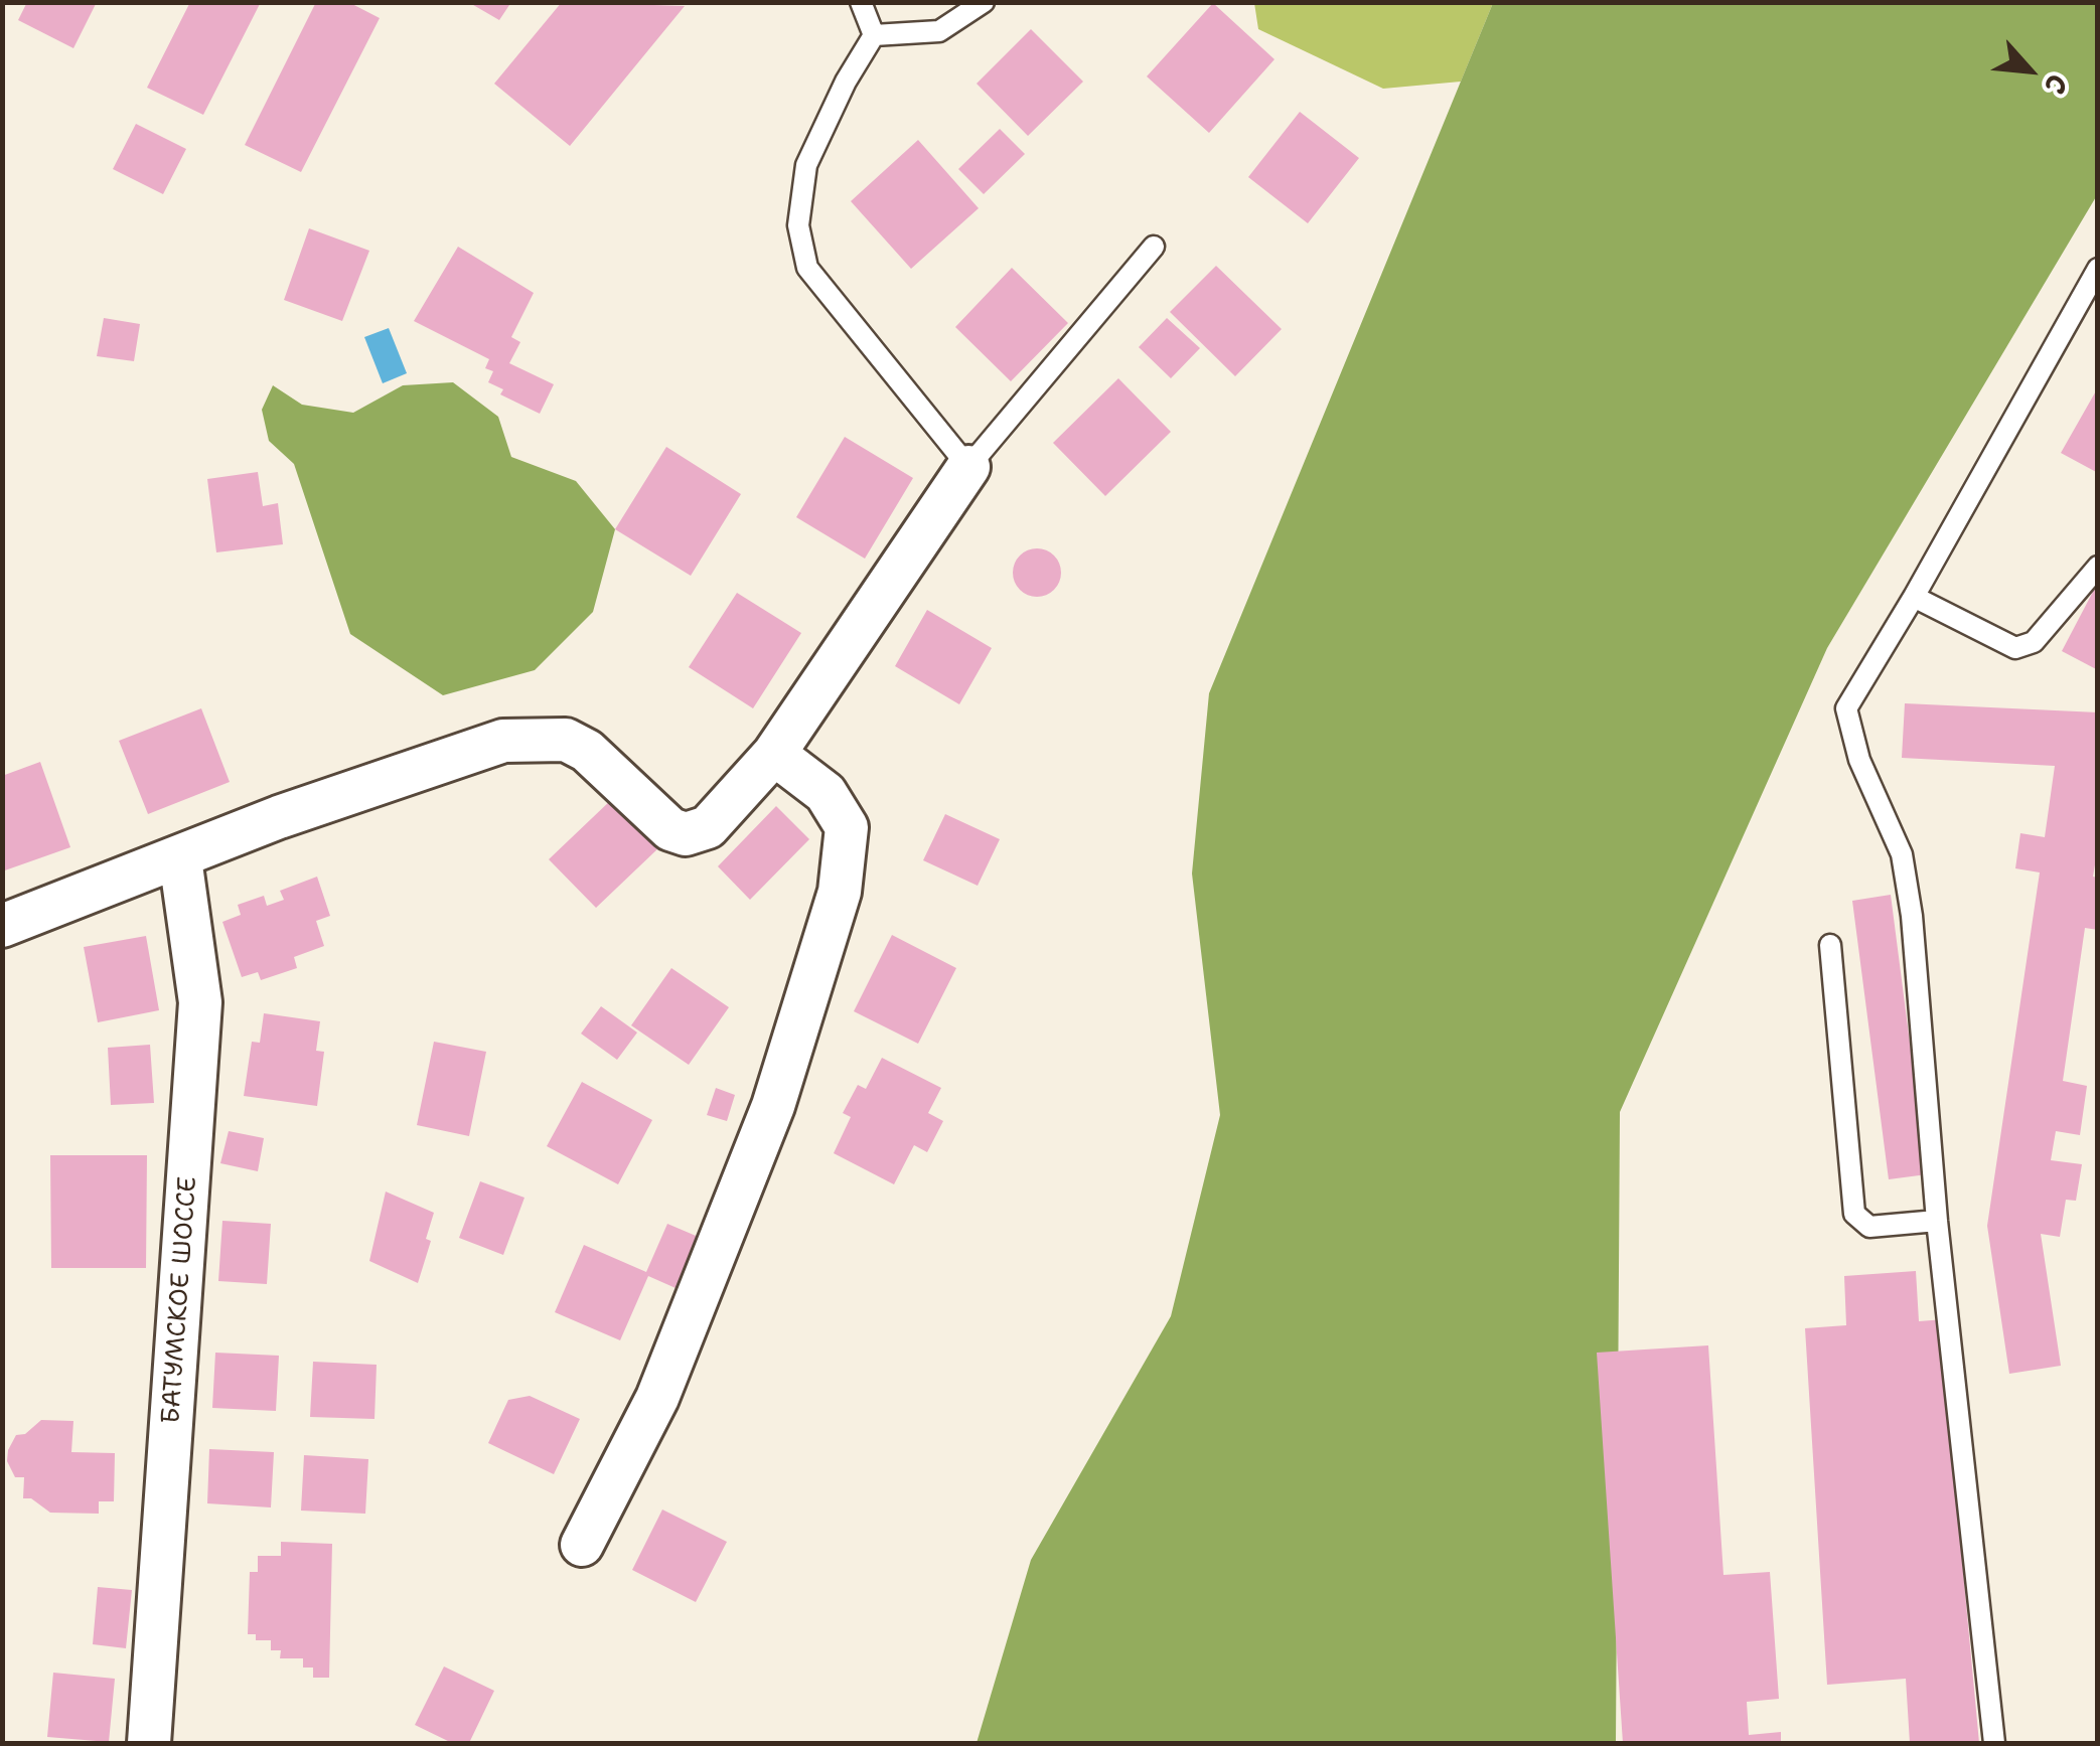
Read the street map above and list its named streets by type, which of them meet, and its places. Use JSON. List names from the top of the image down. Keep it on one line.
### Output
{"streets":{"street":["БАТУМСКОЕ ШОССЕ"]},"north":"bottom right"}
